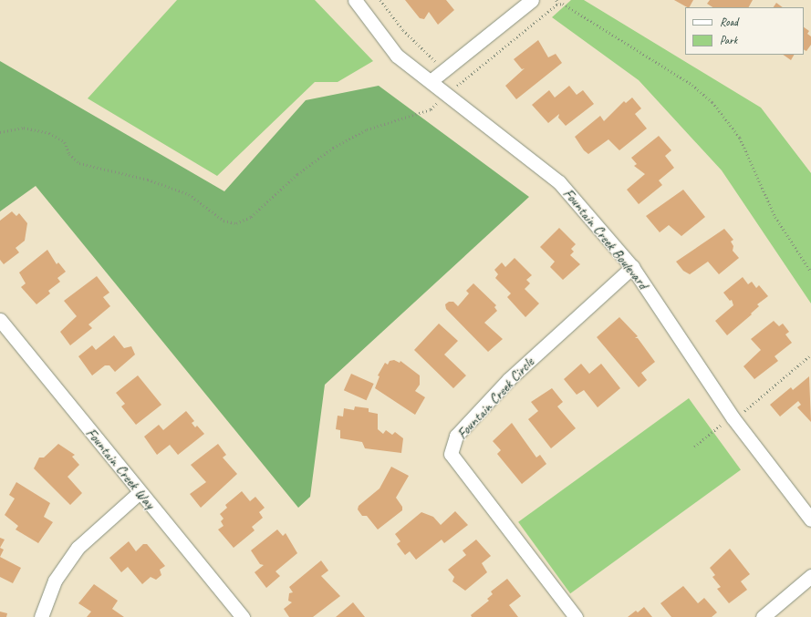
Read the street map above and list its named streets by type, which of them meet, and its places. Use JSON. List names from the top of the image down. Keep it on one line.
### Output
{"streets":{"street":["Fountain Creek Boulevard","Fountain Creek Circle","Fountain Creek Way"]},"crossings":[["Fountain Creek Boulevard","Fountain Creek Circle"]],"legend":["Road","Park"]}
